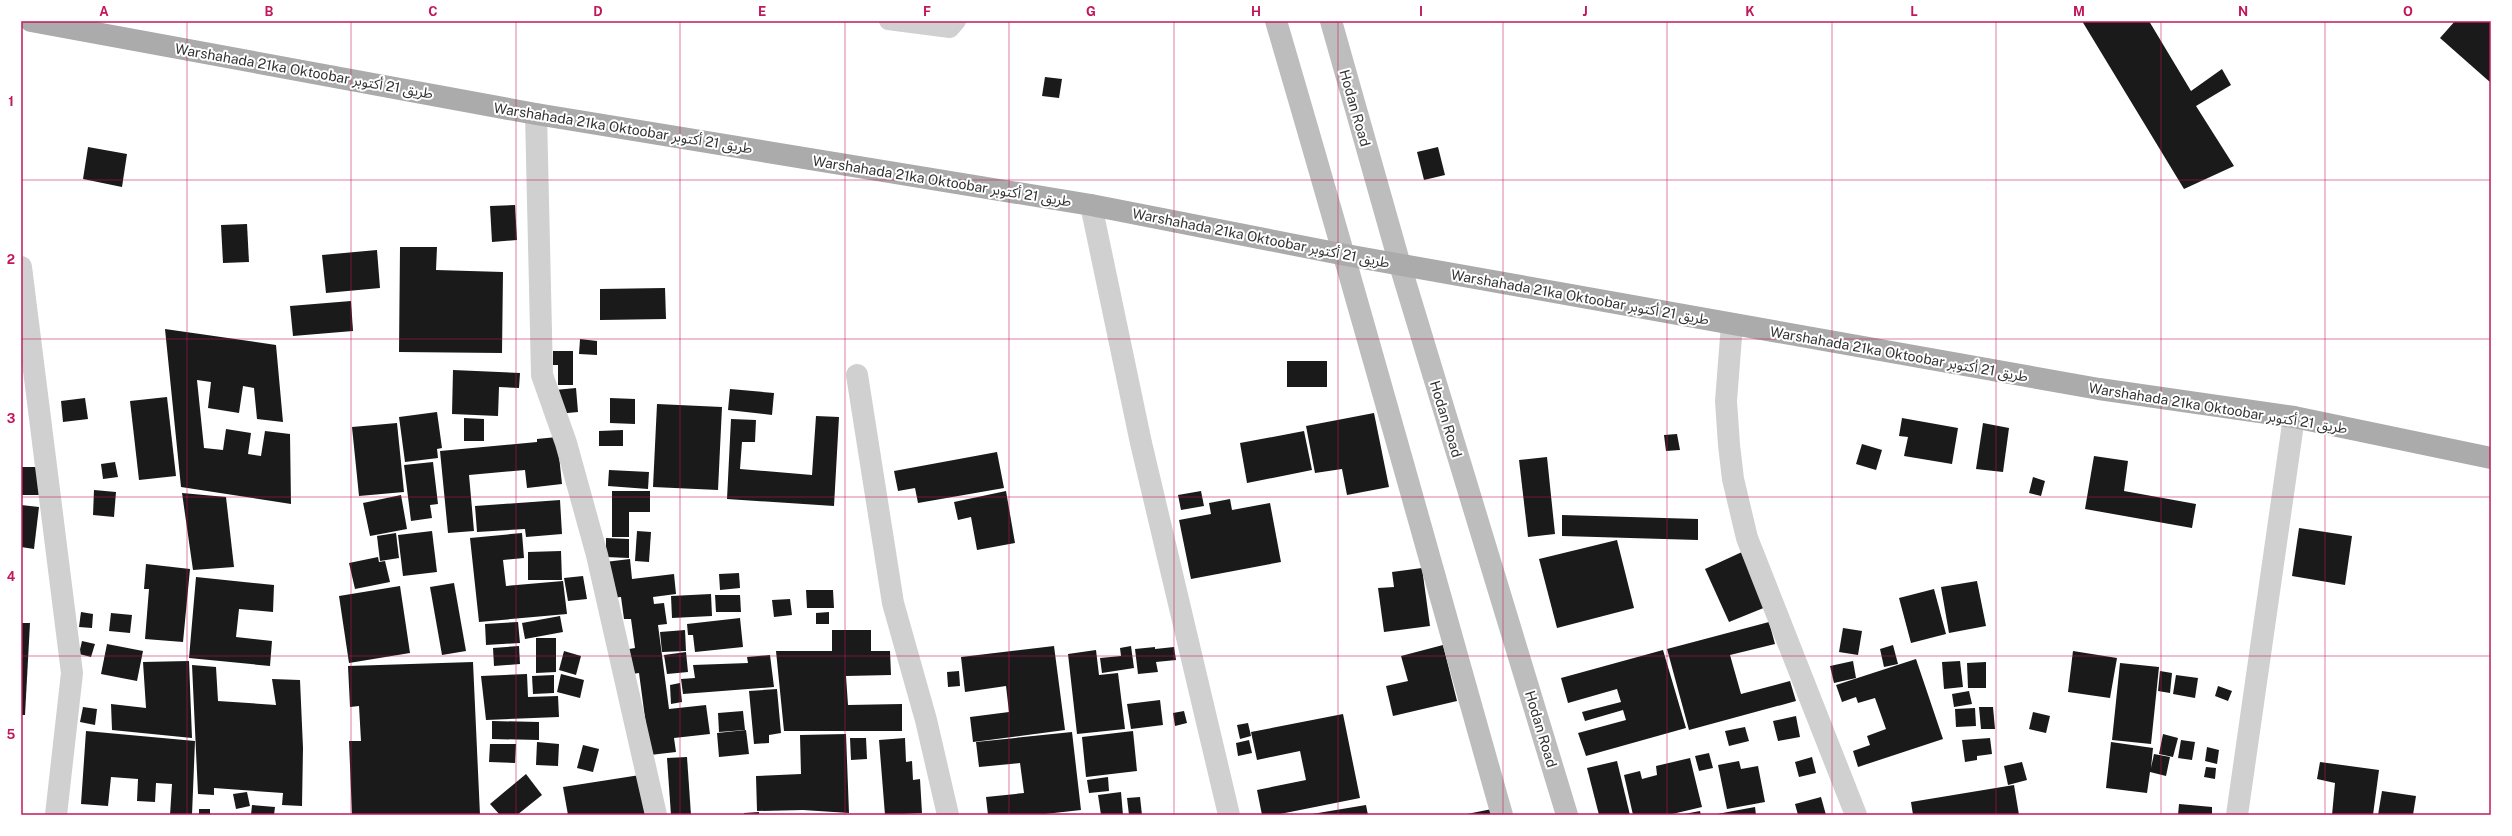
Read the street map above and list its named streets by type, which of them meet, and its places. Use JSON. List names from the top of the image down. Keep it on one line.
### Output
{"streets":{"main road":["Warshahada 21ka Oktoobar طريق 21 أكتوبر","Hodan Road"]},"crossings":[["Warshahada 21ka Oktoobar طريق 21 أكتوبر","Hodan Road"]],"grid":{"columns":["A","B","C","D","E","F","G","H","I","J","K","L","M","N","O"],"rows":["1","2","3","4","5"]}}
